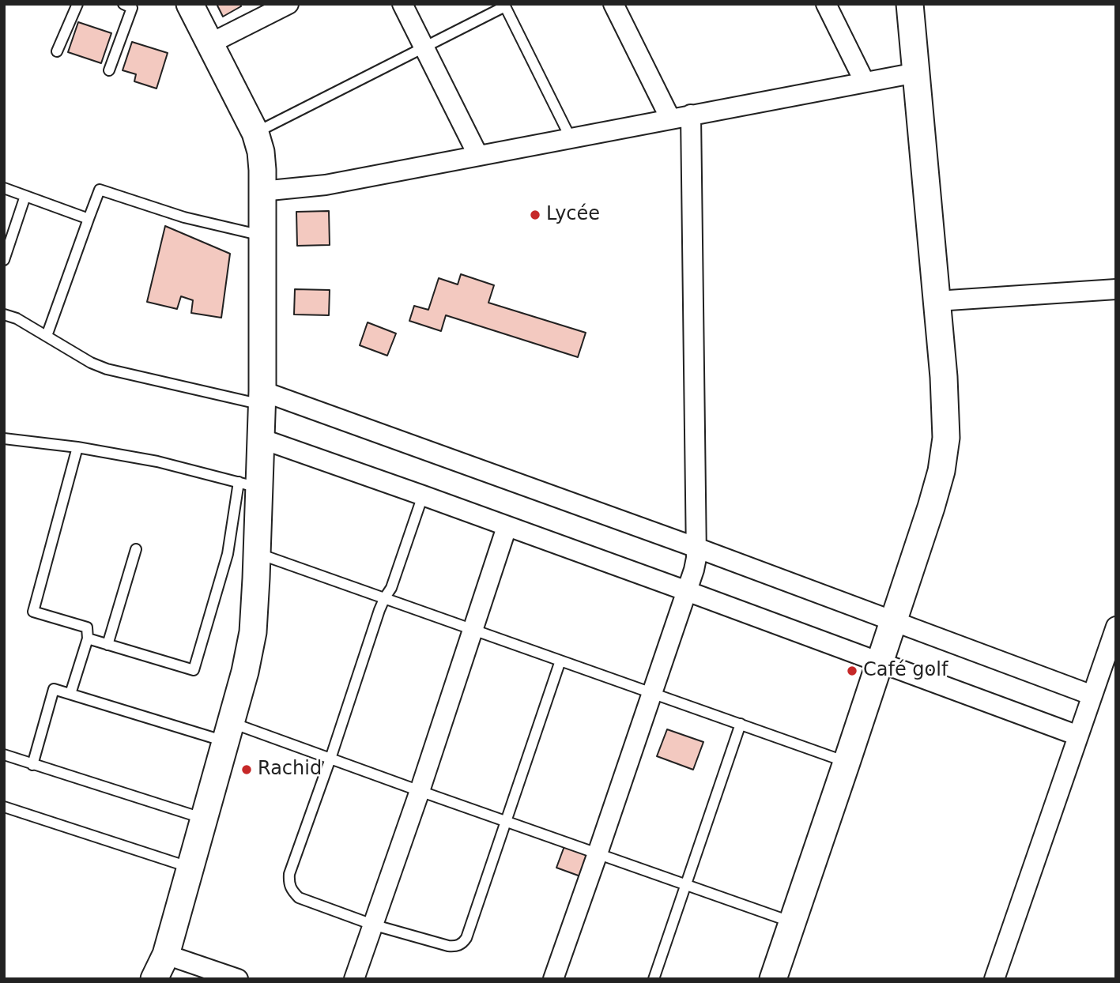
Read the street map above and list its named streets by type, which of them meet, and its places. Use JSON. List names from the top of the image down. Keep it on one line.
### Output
{"places":["Lycée","Café golf","Rachid"]}
